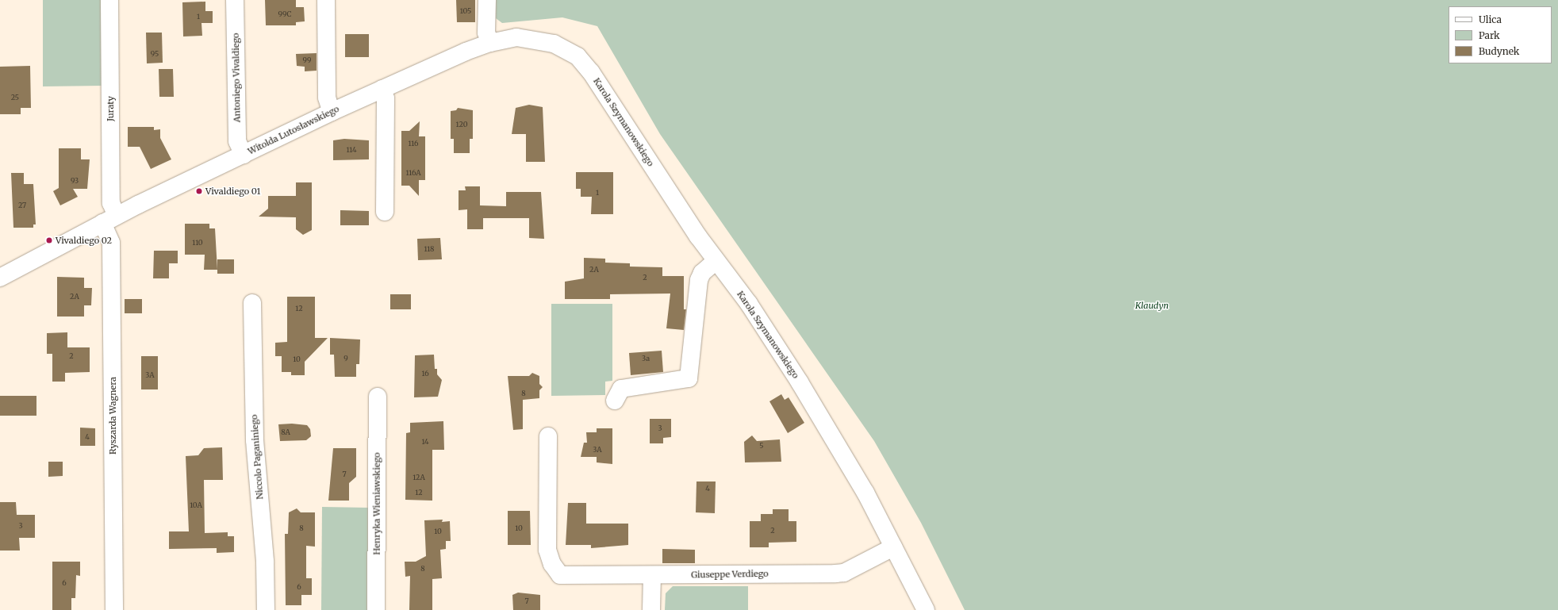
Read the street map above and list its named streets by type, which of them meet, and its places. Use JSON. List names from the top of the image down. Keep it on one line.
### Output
{"streets":{"street":["Antoniego Vivaldiego","Juraty","Karola Szymanowskiego","Witolda Lutosławskiego","Ryszarda Wagnera","Niccolo Paganiniego","Henryka Wieniawskiego","Giuseppe Verdiego"]},"crossings":[["Antoniego Vivaldiego","Witolda Lutosławskiego"],["Juraty","Witolda Lutosławskiego"],["Juraty","Ryszarda Wagnera"],["Karola Szymanowskiego","Witolda Lutosławskiego"],["Karola Szymanowskiego","Giuseppe Verdiego"],["Witolda Lutosławskiego","Ryszarda Wagnera"]],"parks":["Klaudyn"],"places":["Vivaldiego 01","Vivaldiego 02"],"house_numbers":["105","99C","1","95","99","25","120","116","114","116A","93","1","27","110","118","2A","2","2A","12","2","9","3a","10","16","3A","8","3","8A","4","14","5","3A","7","12A","4","12","10A","3","8","10","2","10","8","6","6","7"],"legend":["Ulica","Park","Budynek"]}
